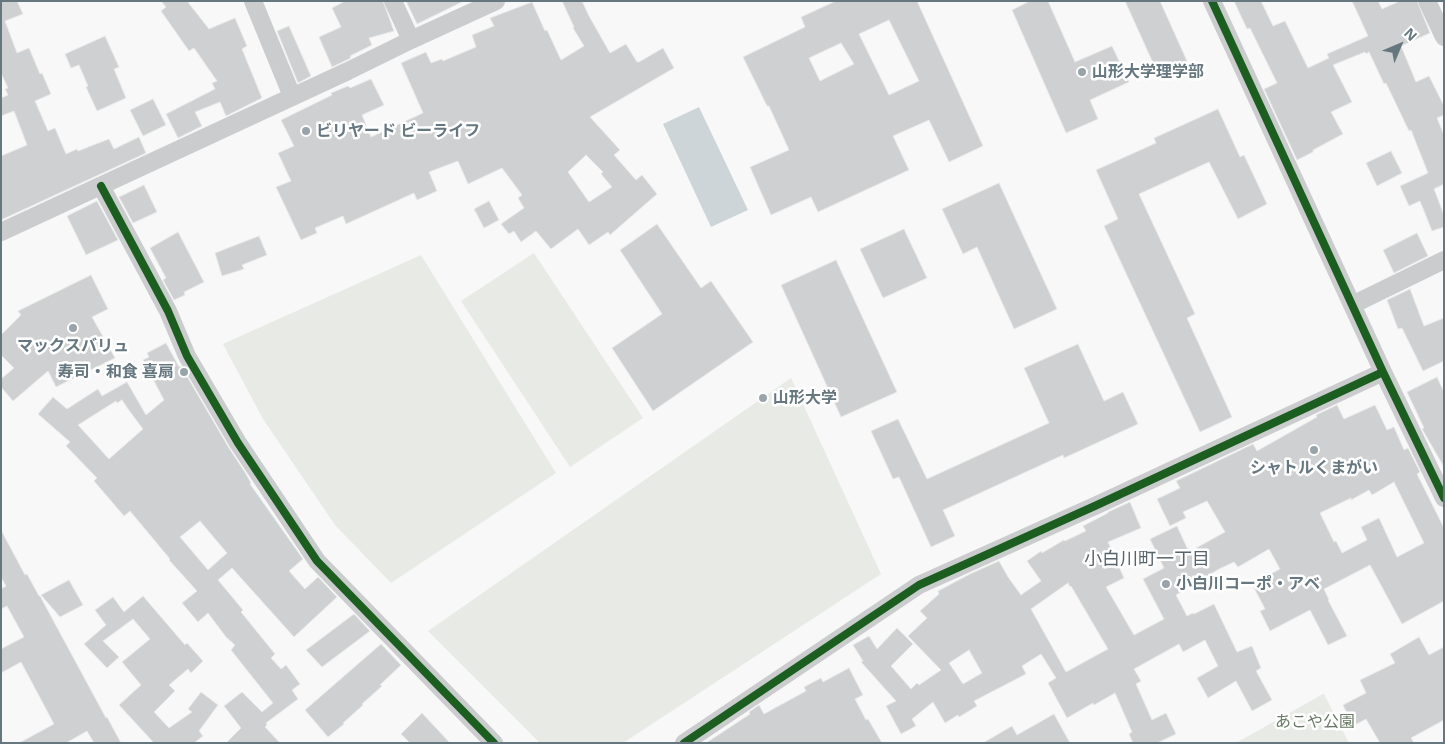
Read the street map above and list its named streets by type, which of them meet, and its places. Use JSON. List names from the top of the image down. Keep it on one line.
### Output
{"districts":["小白川町一丁目"],"parks":["あこや公園"],"places":["山形大学理学部","ビリヤード ビーライフ","マックスバリュ","寿司・和食 喜扇","山形大学","シャトルくまがい","小白川コーポ・アベ"],"north":"top right"}
